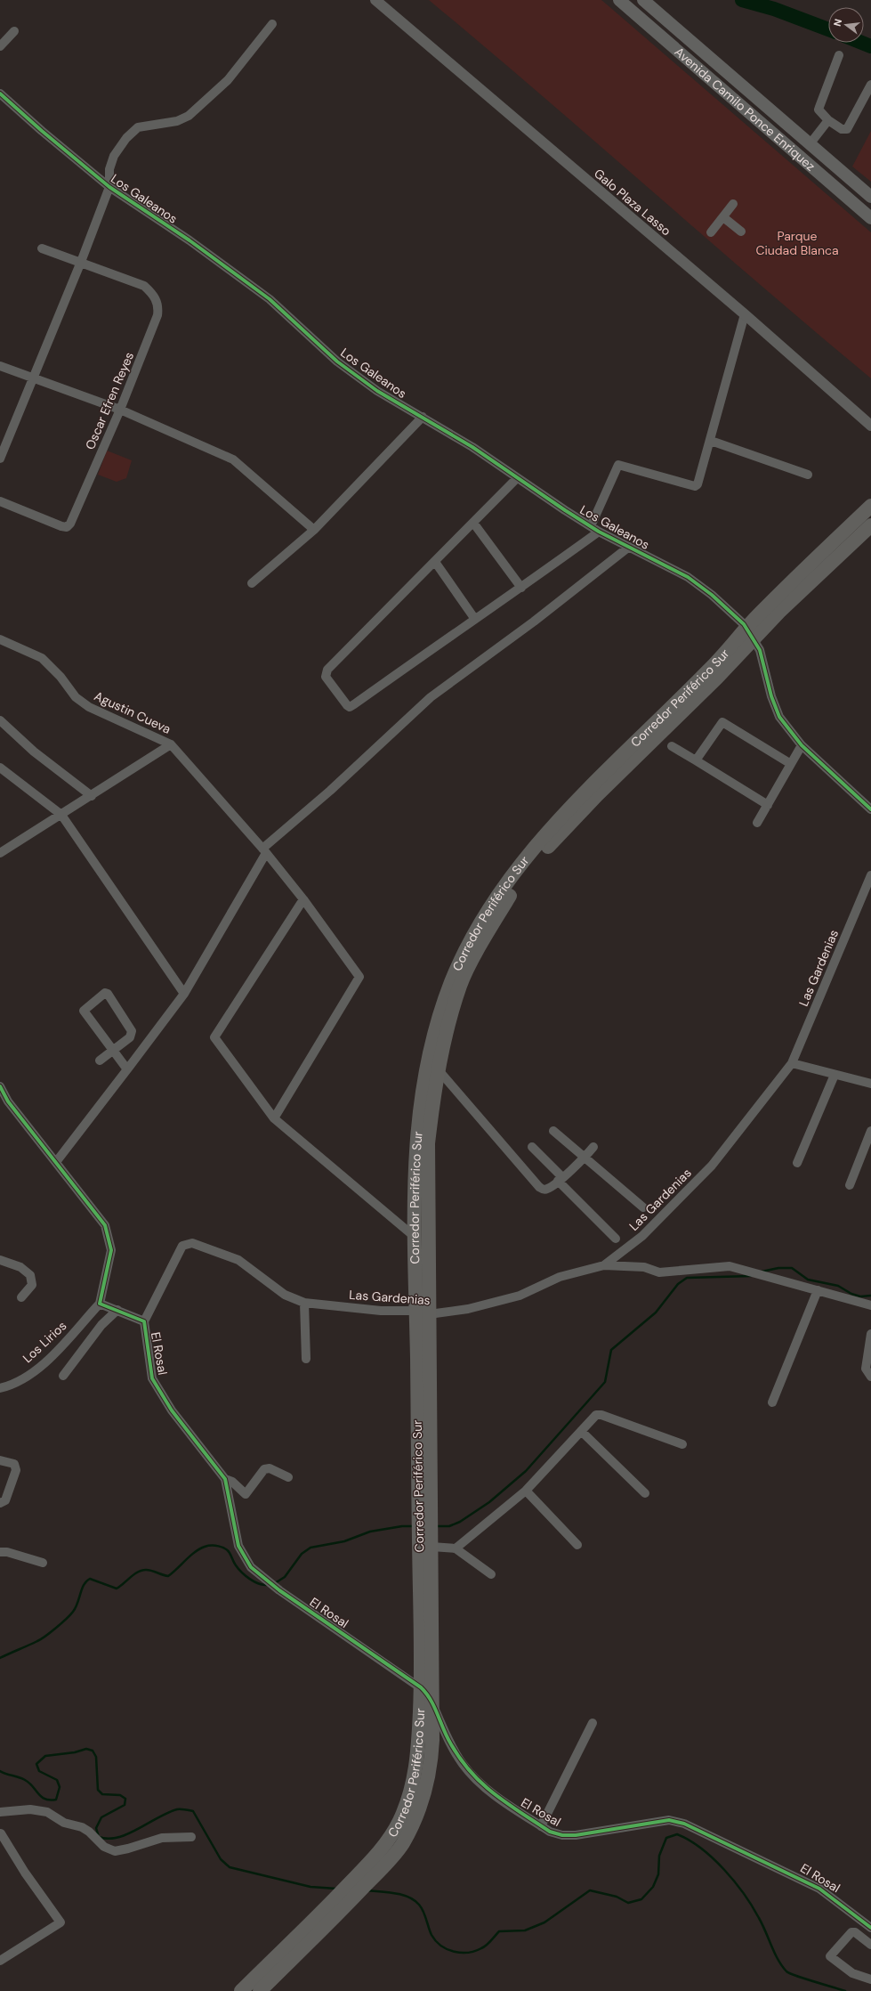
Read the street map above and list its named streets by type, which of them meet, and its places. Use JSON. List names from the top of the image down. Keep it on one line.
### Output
{"streets":{"main road":["Avenida Camilo Ponce Enriquez","Corredor Periférico Sur"],"street":["Los Galeanos","Galo Plaza Lasso","Oscar Efren Reyes","Agustin Cueva","Las Gardenias","Los Lirios","El Rosal"]},"crossings":[["Los Galeanos","Corredor Periférico Sur"],["Corredor Periférico Sur","Las Gardenias"],["Corredor Periférico Sur","El Rosal"],["Las Gardenias","El Rosal"],["Los Lirios","El Rosal"]],"parks":["Parque Ciudad Blanca"],"north":"left"}
